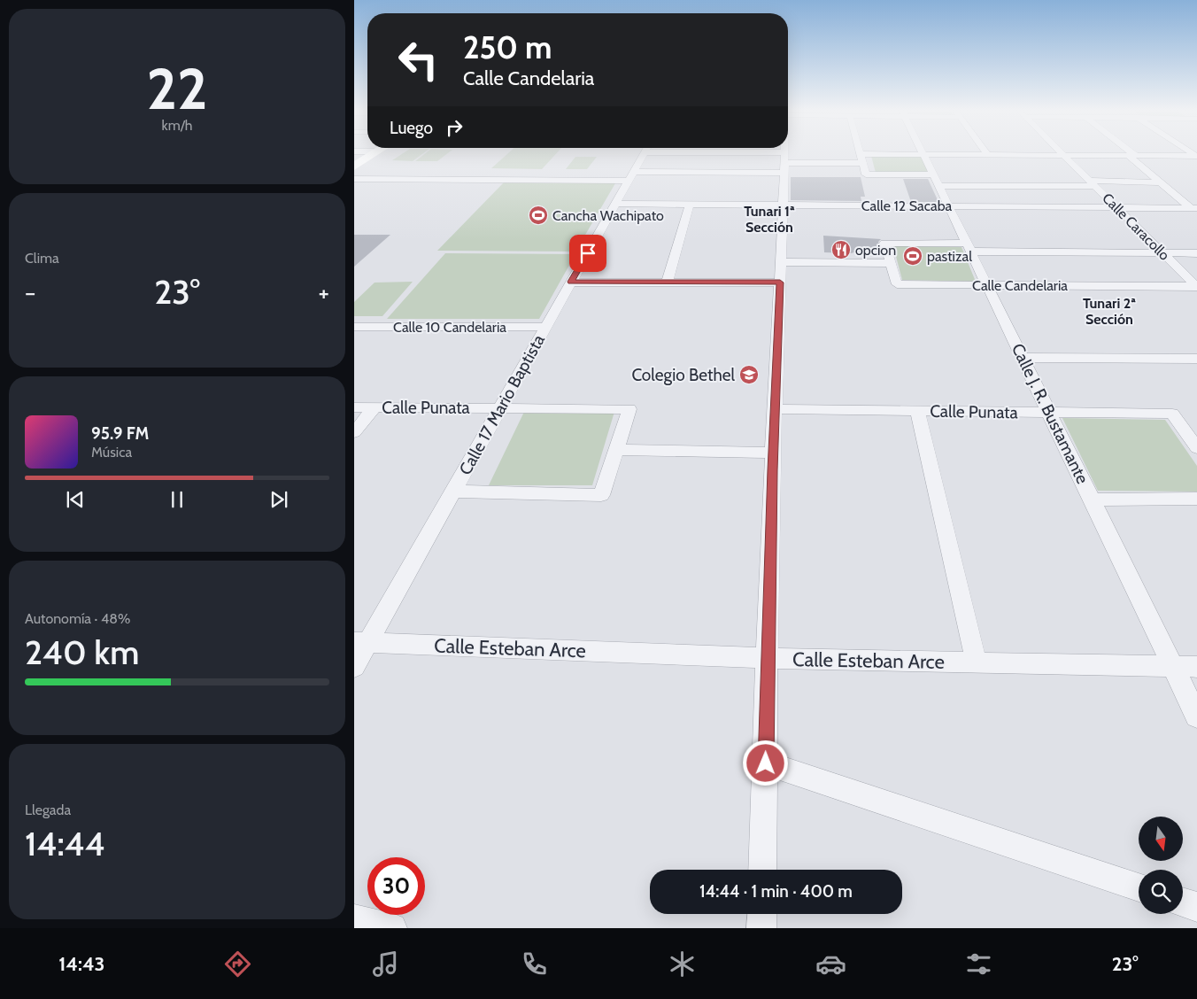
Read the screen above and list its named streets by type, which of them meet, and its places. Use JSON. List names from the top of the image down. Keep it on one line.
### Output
{"streets":{"street":["Calle 12 Sacaba","Calle Caracollo","Calle Candelaria","Calle 10 Candelaria","Calle 17 Mario Baptista","Calle Punata","Calle J. R. Bustamante","Calle Esteban Arce"]},"crossings":[["Calle 12 Sacaba","Calle Caracollo"],["Calle 12 Sacaba","Calle 17 Mario Baptista"],["Calle 12 Sacaba","Calle J. R. Bustamante"],["Calle Caracollo","Calle Candelaria"],["Calle Candelaria","Calle J. R. Bustamante"],["Calle 10 Candelaria","Calle 17 Mario Baptista"],["Calle 17 Mario Baptista","Calle Punata"],["Calle 17 Mario Baptista","Calle Esteban Arce"],["Calle Punata","Calle J. R. Bustamante"],["Calle J. R. Bustamante","Calle Esteban Arce"]],"districts":["Tunari 1ª Sección","Tunari 2ª Sección"],"places":{"sports":["Cancha Wachipato","pastizal"],"restaurant":["opcion"],"school or university":["Colegio Bethel"]},"north":"bottom","page":{"tile":[["22","km/h"],"Clima",["Autonomía · 48%","240 km"],["Llegada","14:44"]],"turn":["250 m","Calle Candelaria"],"then":"Luego","heat":["−","23°","+"],"song":["95.9 FM","Música"],"limit":"30","trip":"14:44 · 1 min · 400 m","tabs":["14:43","23°"]}}
